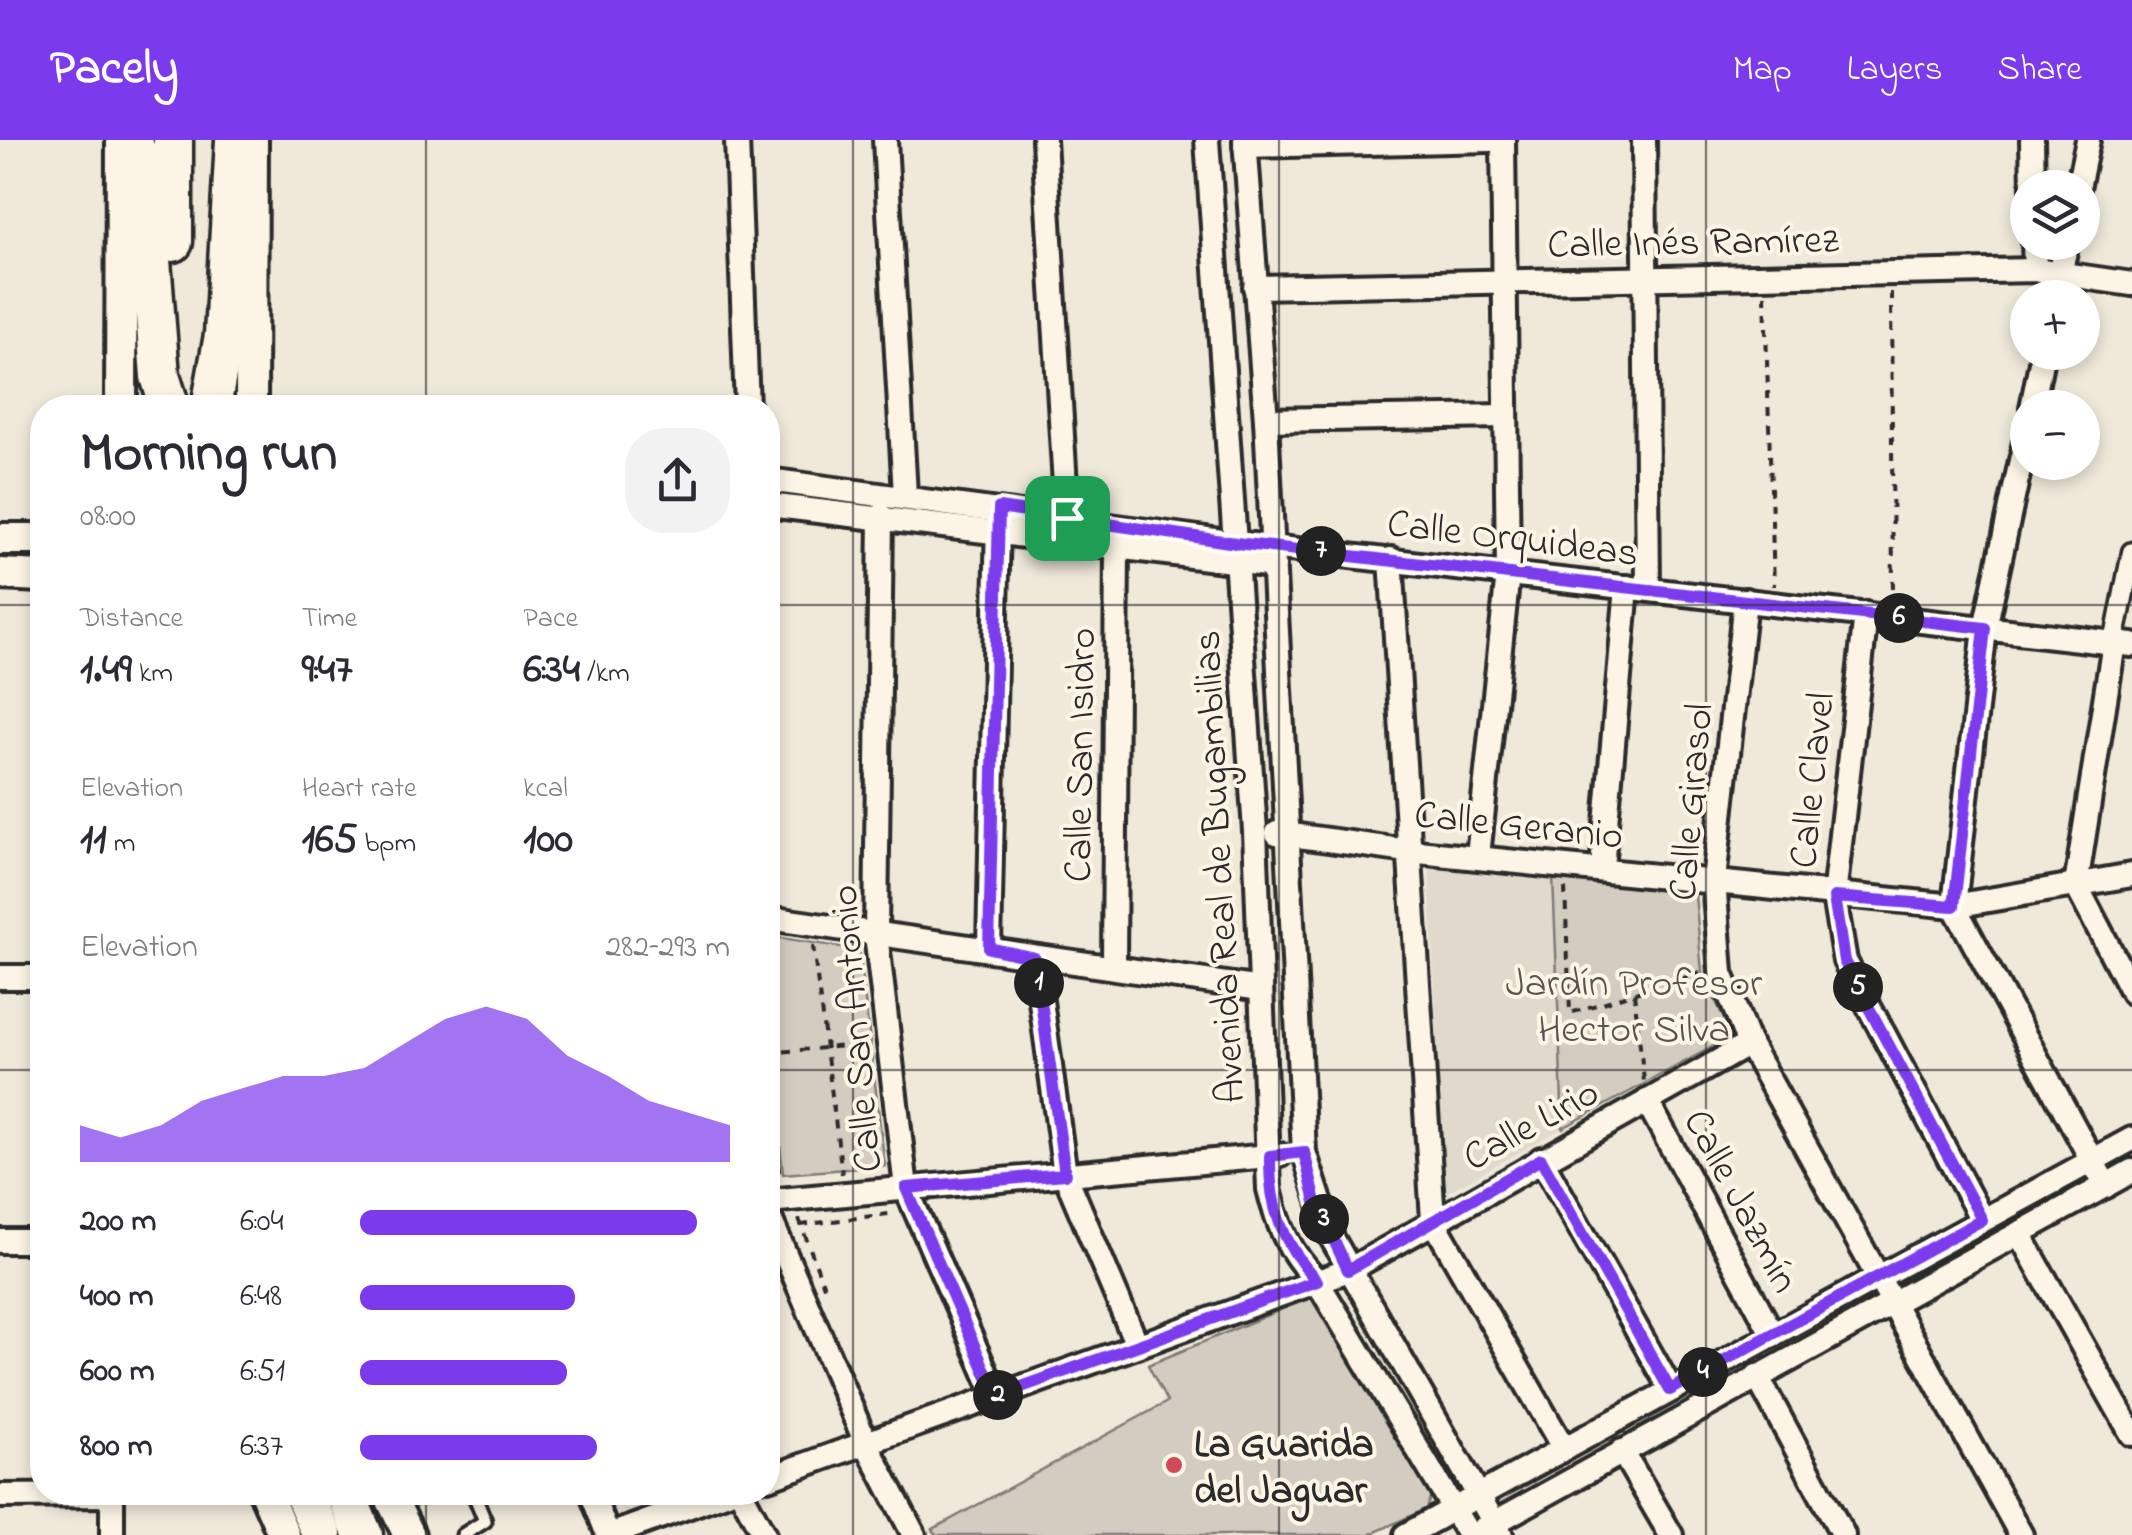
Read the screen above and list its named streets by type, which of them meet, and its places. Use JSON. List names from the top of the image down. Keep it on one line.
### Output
{"streets":{"street":["Calle Inés Ramírez","Calle Orquideas","Calle San Isidro","Calle Clavel","Calle Girasol","Calle Geranio","Avenida Real de Bugambilias","Calle San Antonio","Calle Lirio","Calle Jazmín"]},"crossings":[["Calle Inés Ramírez","Avenida Real de Bugambilias"],["Calle Orquideas","Calle San Isidro"],["Calle Orquideas","Calle Clavel"],["Calle Orquideas","Calle Girasol"],["Calle Orquideas","Avenida Real de Bugambilias"],["Calle Orquideas","Calle San Antonio"],["Calle Clavel","Calle Geranio"],["Calle Girasol","Calle Geranio"],["Calle Girasol","Calle Lirio"],["Calle Geranio","Avenida Real de Bugambilias"],["Avenida Real de Bugambilias","Calle Lirio"],["Calle San Antonio","Calle Lirio"],["Calle Lirio","Calle Jazmín"]],"parks":["Jardín Profesor Hector Silva"],"places":["La Guarida del Jaguar"],"page":{"header":"Pacely","nav":["Map","Layers","Share"],"map_buttons":["+","−"],"heading":["Morning run","08:00"],"pins":["7","6","1","5","3","4","2"],"stats":[["Distance","1.49 km"],["Time","9:47"],["Pace","6:34 /km"],["Elevation","11 m"],["Heart rate","165 bpm"],["kcal","100"]],"chart":["Elevation","282–293 m"],"list":[{"name":"200 m","note":"6:04"},{"name":"400 m","note":"6:48"},{"name":"600 m","note":"6:51"},{"name":"800 m","note":"6:37"}]}}
